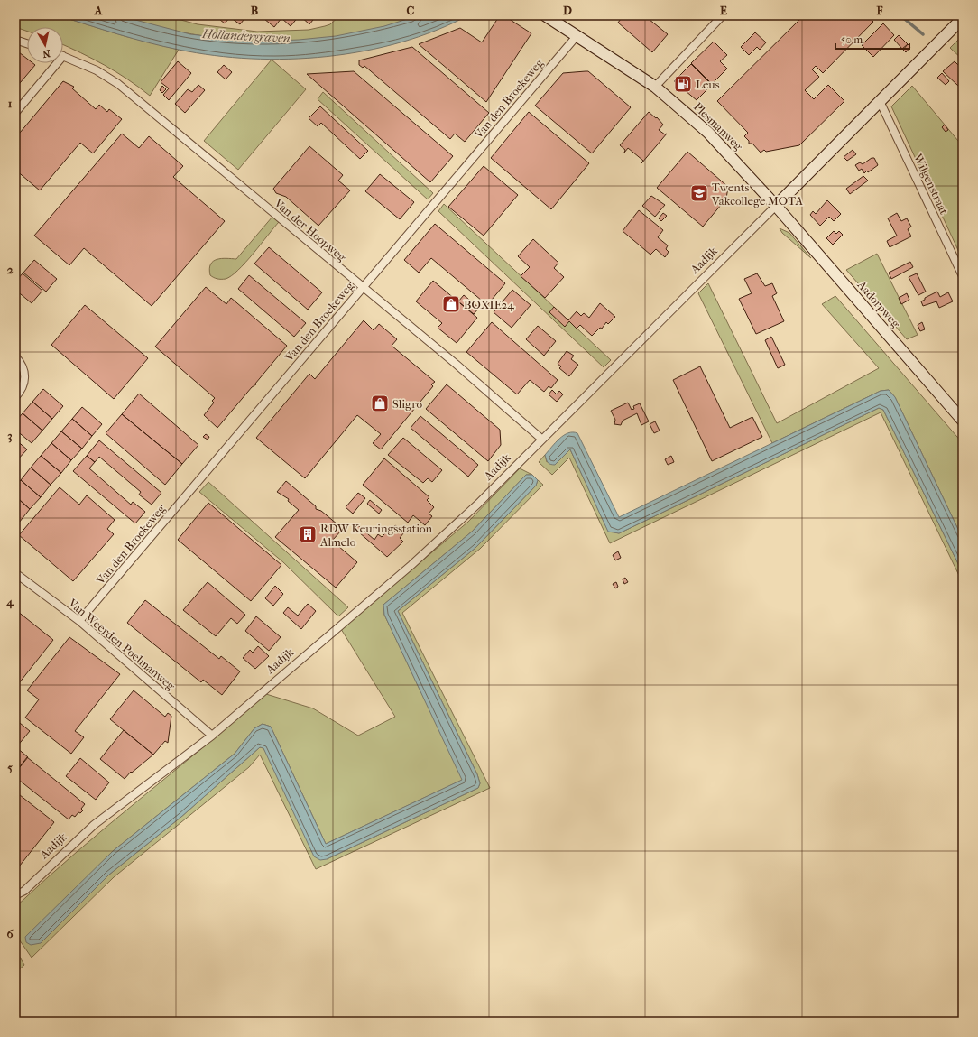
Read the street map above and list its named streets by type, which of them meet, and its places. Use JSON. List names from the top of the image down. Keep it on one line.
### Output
{"streets":{"main road":["Plesmanweg","Aadijk","Aadorpweg"],"street":["Van den Broekeweg","Wilgenstraat","Van der Hoopweg","Van Weerden Poelmanweg"]},"crossings":[["Van den Broekeweg","Plesmanweg"],["Van den Broekeweg","Van der Hoopweg"],["Van den Broekeweg","Van Weerden Poelmanweg"],["Plesmanweg","Aadijk"],["Plesmanweg","Aadorpweg"],["Wilgenstraat","Aadijk"],["Van der Hoopweg","Aadijk"],["Aadijk","Aadorpweg"],["Aadijk","Van Weerden Poelmanweg"]],"water":["Hollandergraven"],"places":{"fuel station":["Leus"],"school or university":["Twents Vakcollege MOTA"],"shop":["BOXIE24","Sligro"],"building":["RDW Keuringsstation Almelo"]},"scale_bar":"50 m","north":"bottom","grid":{"columns":["A","B","C","D","E","F"],"rows":["1","2","3","4","5","6"]}}
